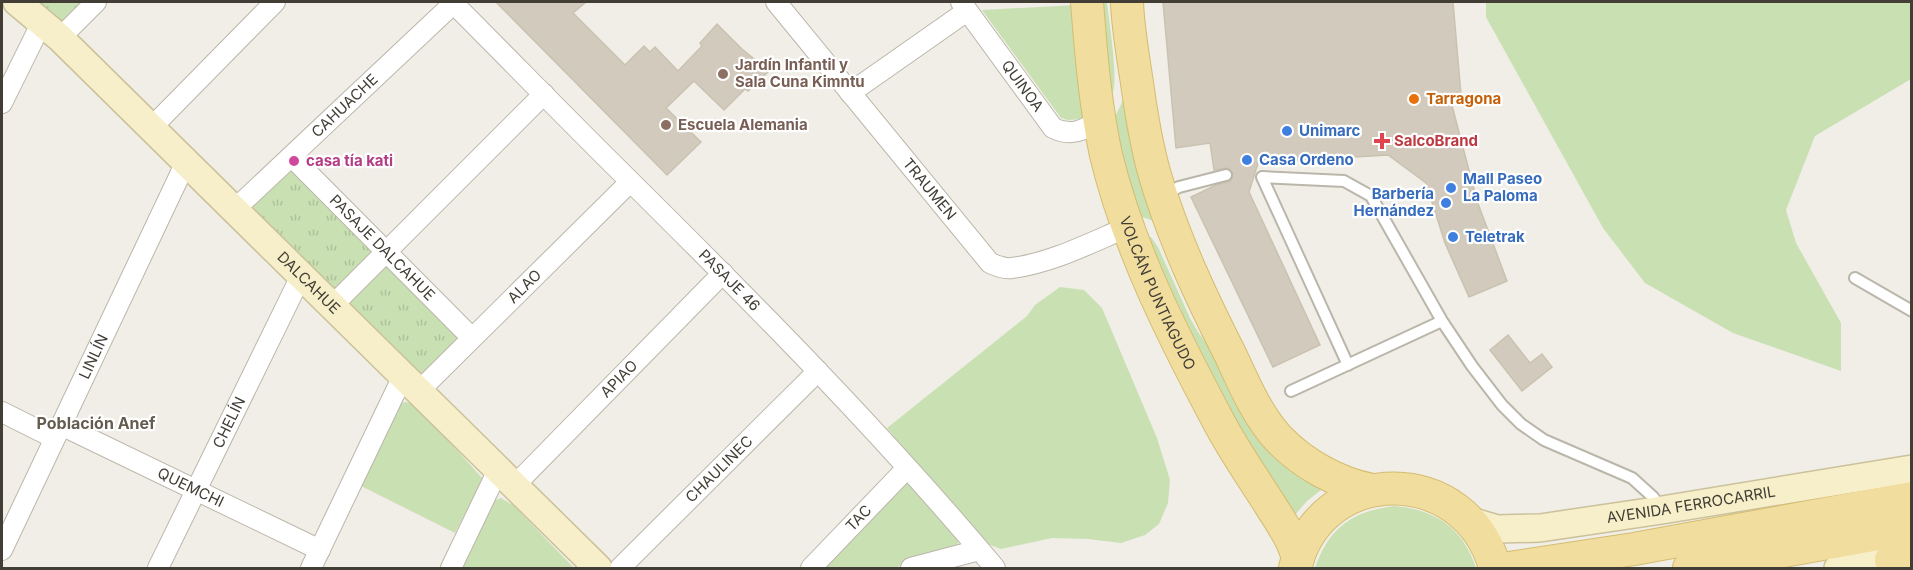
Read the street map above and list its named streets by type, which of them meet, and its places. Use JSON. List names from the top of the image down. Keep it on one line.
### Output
{"streets":{"main road":["VOLCÁN PUNTIAGUDO","AVENIDA FERROCARRIL"],"street":["QUINOA","CAHUACHE","TRAUMEN","PASAJE DALCAHUE","PASAJE 46","DALCAHUE","ALAO","LINLÍN","APIAO","CHELÍN","CHAULINEC","QUEMCHI","TAC"]},"crossings":[["QUINOA","VOLCÁN PUNTIAGUDO"],["CAHUACHE","PASAJE DALCAHUE"],["CAHUACHE","PASAJE 46"],["CAHUACHE","DALCAHUE"],["TRAUMEN","VOLCÁN PUNTIAGUDO"],["PASAJE DALCAHUE","ALAO"],["PASAJE 46","ALAO"],["PASAJE 46","APIAO"],["PASAJE 46","CHAULINEC"],["PASAJE 46","TAC"],["DALCAHUE","ALAO"],["DALCAHUE","LINLÍN"],["DALCAHUE","APIAO"],["DALCAHUE","CHELÍN"],["ALAO","QUEMCHI"],["LINLÍN","QUEMCHI"],["CHELÍN","QUEMCHI"]],"districts":["Población Anef"],"places":{"other":["Jardín Infantil y Sala Cuna Kimntu","Tarragona","Escuela Alemania","Unimarc","Casa Ordeno","casa tía kati","Mall Paseo La Paloma","Barbería Hernández","Teletrak"],"health":["SalcoBrand"]}}
